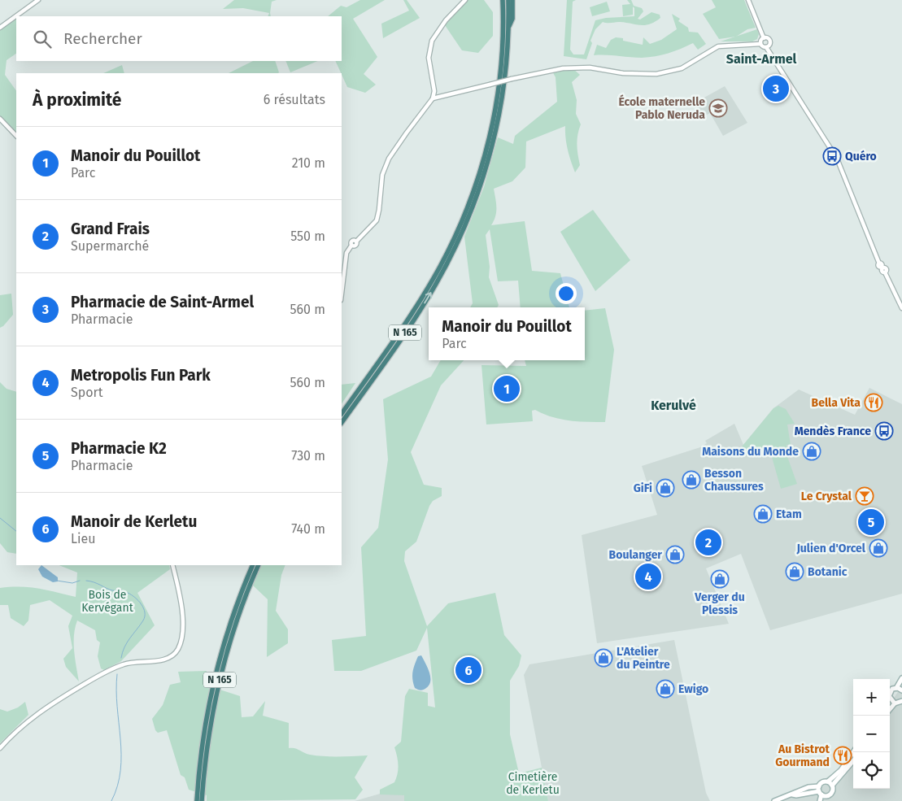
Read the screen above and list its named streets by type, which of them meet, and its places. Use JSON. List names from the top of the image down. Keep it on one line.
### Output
{"streets":{"highway":["N 165"]},"districts":["Saint-Armel","Kerulvé"],"parks":["Bois de Kervégant","Cimetière de Kerletu"],"places":{"school or university":["École maternelle Pablo Neruda"],"bus stop":["Quéro","Mendès France"],"restaurant":["Bella Vita","Au Bistrot Gourmand"],"shop":["Maisons du Monde","Besson Chaussures","GiFi","Etam","Julien d'Orcel","Boulanger","Botanic","Verger du Plessis","L'Atelier du Peintre","Ewigo"],"bar":["Le Crystal"]},"page":{"search":"Rechercher","heading":["À proximité","6 résultats"],"pins":["3","1","5","2","4","6"],"list":[{"mark":"1","name":"Manoir du Pouillot","note":"Parc","value":"210 m"},{"mark":"2","name":"Grand Frais","note":"Supermarché","value":"550 m"},{"mark":"3","name":"Pharmacie de Saint-Armel","note":"Pharmacie","value":"560 m"},{"mark":"4","name":"Metropolis Fun Park","note":"Sport","value":"560 m"},{"mark":"5","name":"Pharmacie K2","note":"Pharmacie","value":"730 m"},{"mark":"6","name":"Manoir de Kerletu","note":"Lieu","value":"740 m"}],"popup":["Manoir du Pouillot","Parc"],"map_buttons":["+","−"]}}
